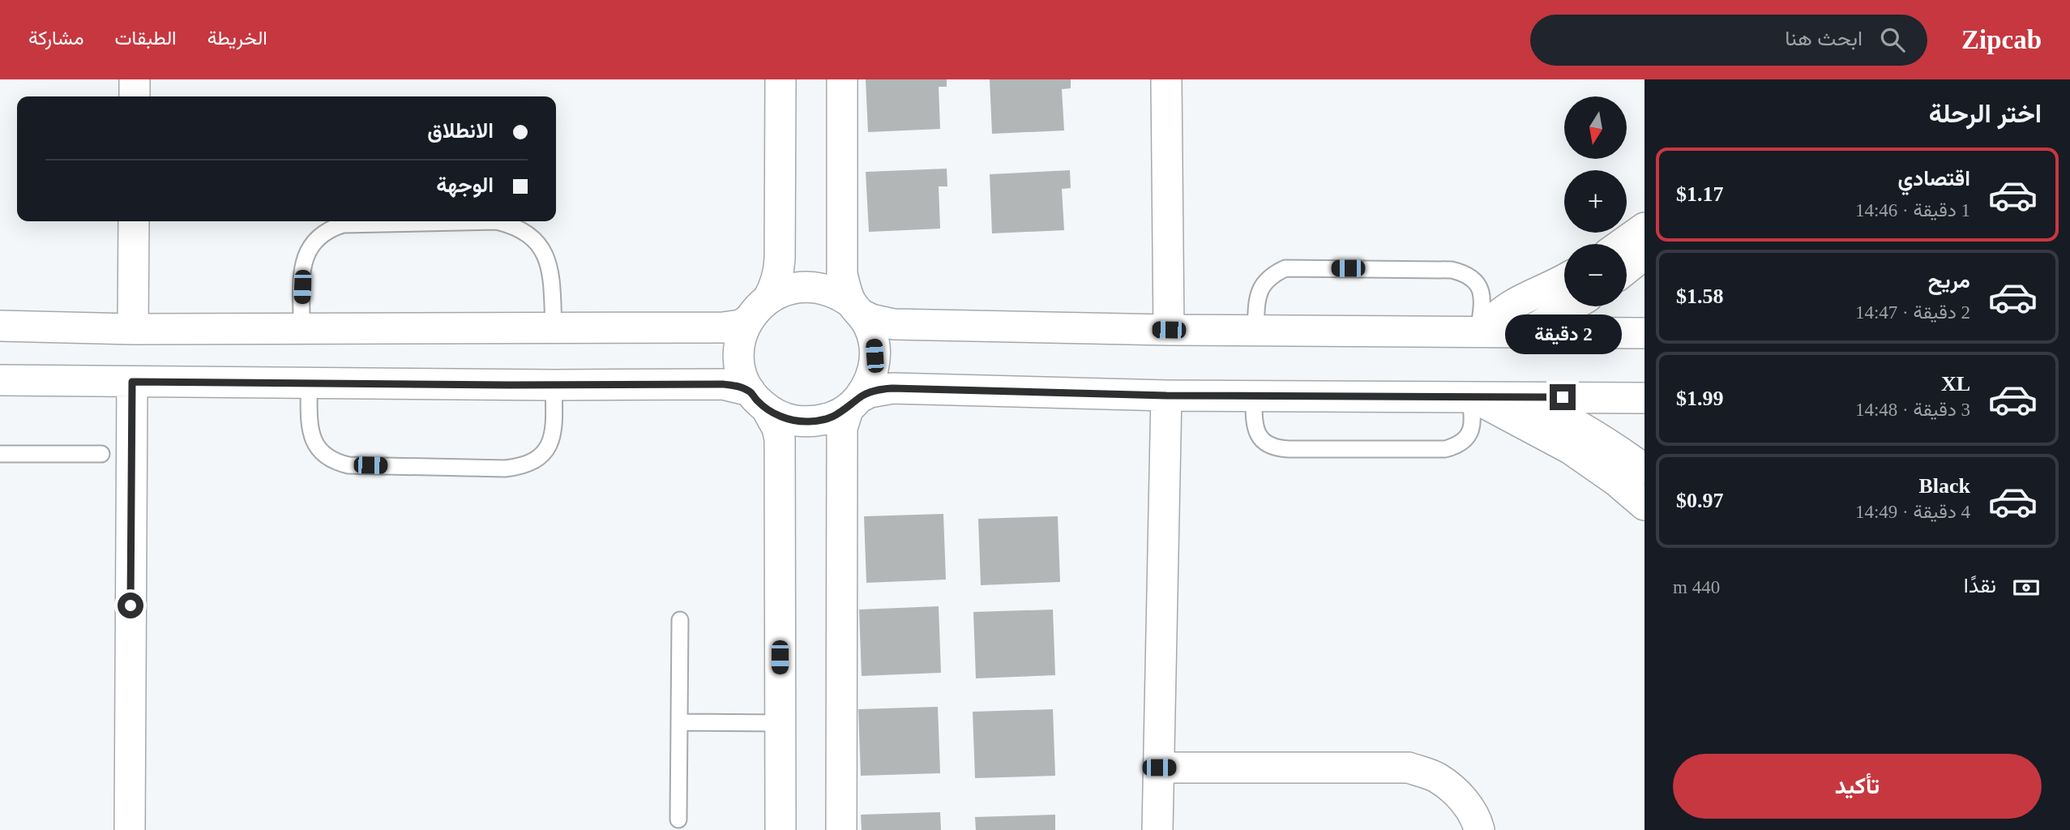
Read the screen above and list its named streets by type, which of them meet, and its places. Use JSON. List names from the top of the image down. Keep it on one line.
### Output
{"north":"bottom","page":{"header":"Zipcab","search":"ابحث هنا","nav":["الخريطة","الطبقات","مشاركة"],"heading":"اختر الرحلة","map_buttons":["+","−"],"banner":["الانطلاق","الوجهة"],"list":[{"name":"اقتصادي","note":"1 دقيقة · 14:46","value":"$1.17"},{"name":"مريح","note":"2 دقيقة · 14:47","value":"$1.58"},{"name":"XL","note":"3 دقيقة · 14:48","value":"$1.99"},{"name":"Black","note":"4 دقيقة · 14:49","value":"$0.97"}],"bubble":"2 دقيقة","pay":["نقدًا","440 m"],"buttons":"تأكيد"}}
